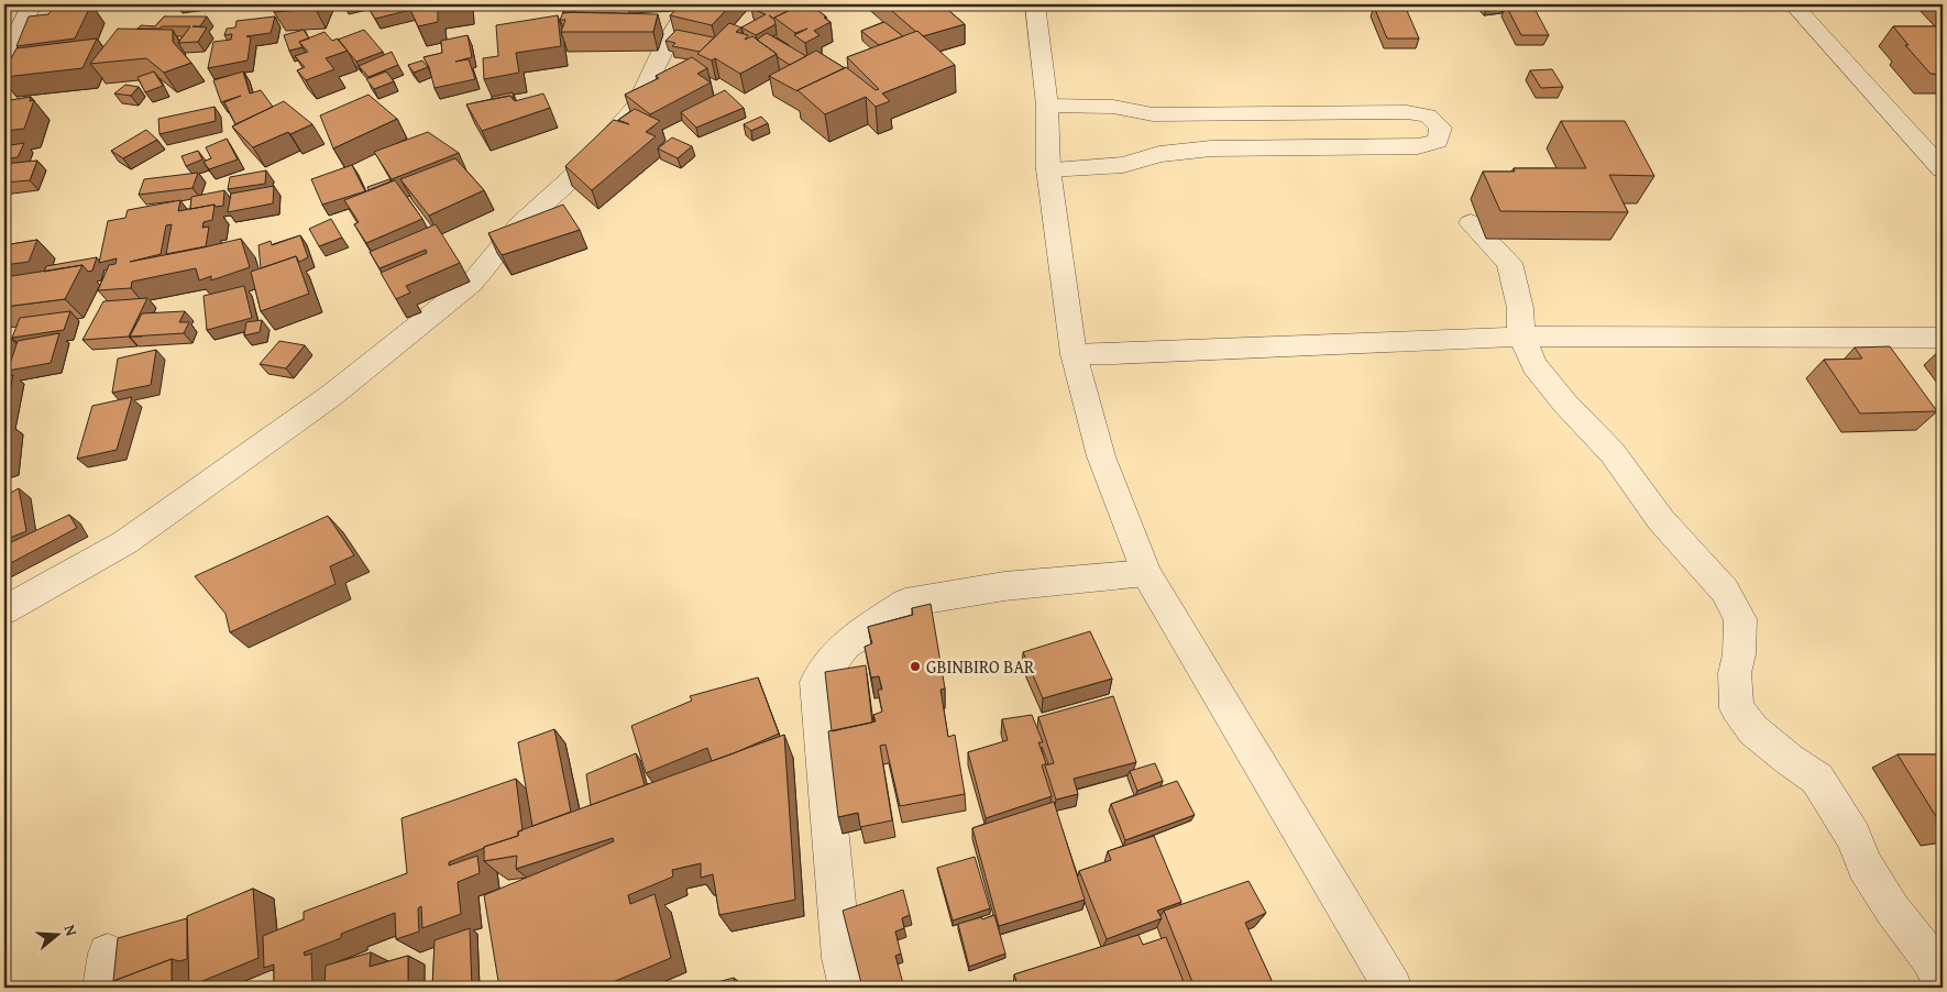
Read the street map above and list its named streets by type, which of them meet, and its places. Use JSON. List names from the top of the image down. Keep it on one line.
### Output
{"places":["GBINBIRO BAR"],"north":"right"}
